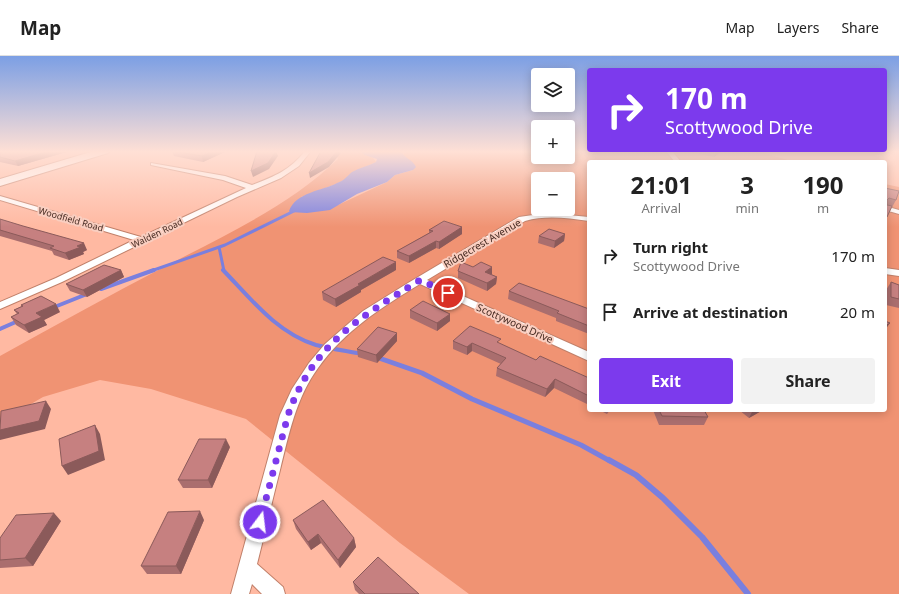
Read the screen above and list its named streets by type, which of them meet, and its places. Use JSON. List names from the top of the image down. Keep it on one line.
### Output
{"streets":{"street":["Woodfield Road","Walden Road","Ridgecrest Avenue","Scottywood Drive"]},"crossings":[["Woodfield Road","Walden Road"],["Ridgecrest Avenue","Scottywood Drive"]],"page":{"header":"Map","nav":["Map","Layers","Share"],"map_buttons":["+","−"],"turn":["170 m","Scottywood Drive"],"eta":["21:01","Arrival","3","min","190","m"],"list":[{"name":"Turn right","note":"Scottywood Drive","value":"170 m"},{"name":"Arrive at destination","value":"20 m"}],"buttons":["Exit","Share"]}}
